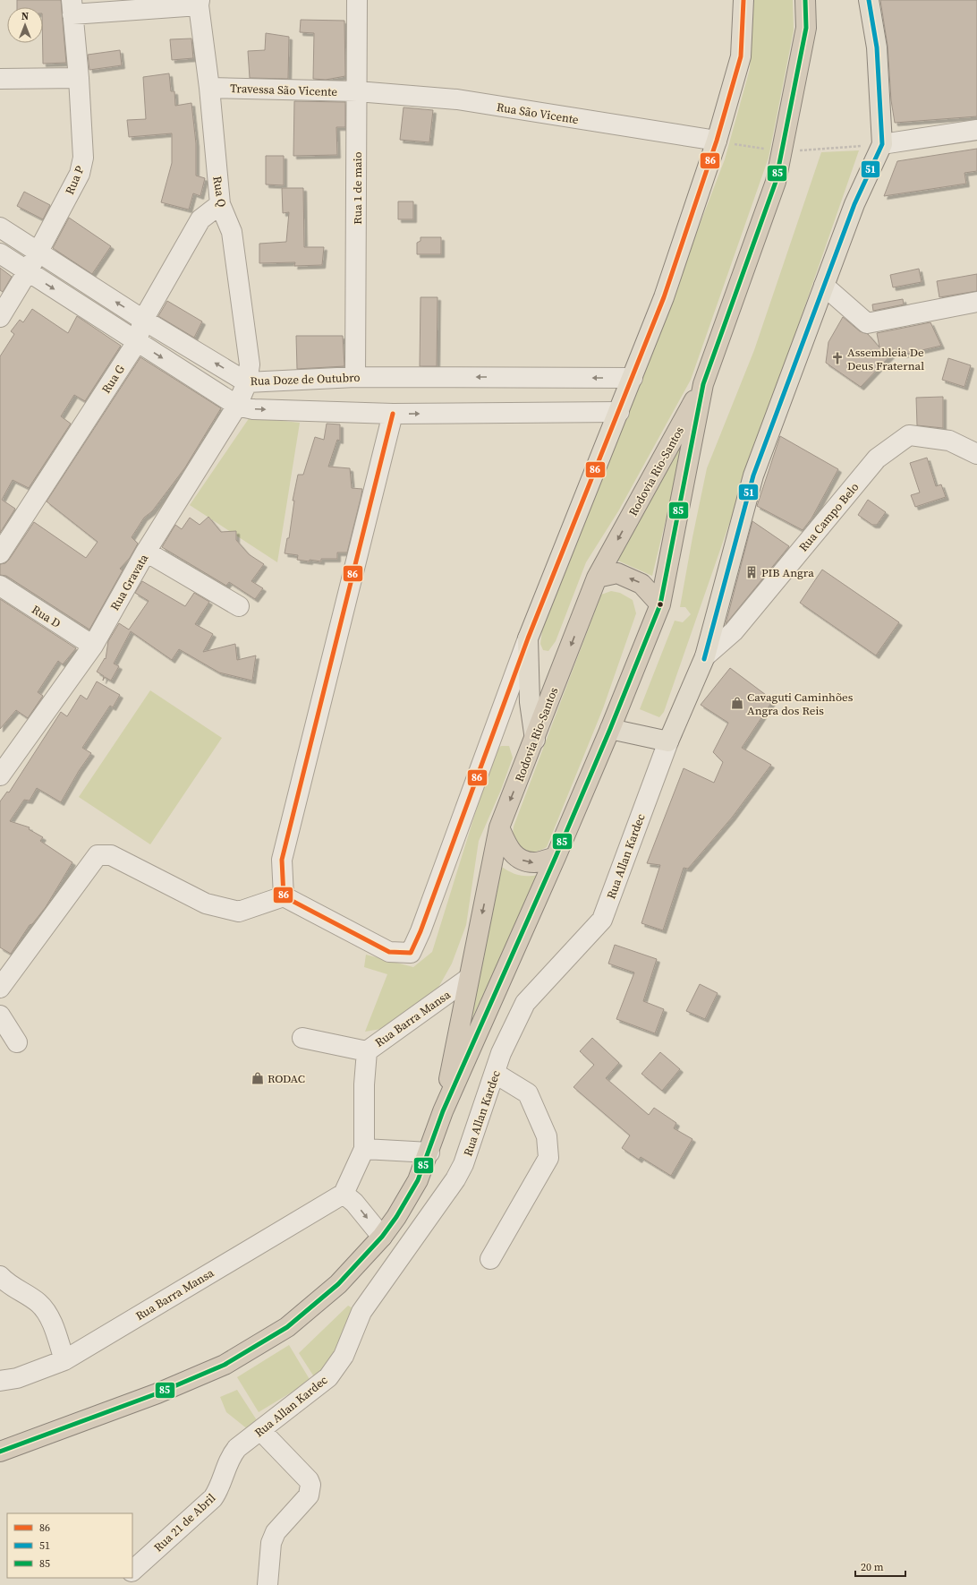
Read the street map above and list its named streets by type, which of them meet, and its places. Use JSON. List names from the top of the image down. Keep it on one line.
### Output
{"streets":{"highway":["Rodovia Rio-Santos"],"street":["Travessa São Vicente","Rua São Vicente","Rua P","Rua 1 de maio","Rua Q","Rua G","Rua Doze de Outubro","Rua Campo Belo","Rua Gravata","Rua D","Rua Allan Kardec","Rua Barra Mansa","Rua 21 de Abril"]},"crossings":[["Travessa São Vicente","Rua São Vicente"],["Travessa São Vicente","Rua 1 de maio"],["Travessa São Vicente","Rua Q"],["Rua São Vicente","Rua 1 de maio"],["Rua P","Rua Q"],["Rua P","Rua Doze de Outubro"],["Rua 1 de maio","Rua Doze de Outubro"],["Rua Q","Rua G"],["Rua Q","Rua Doze de Outubro"],["Rua Q","Rua Gravata"],["Rua G","Rua Doze de Outubro"],["Rua Doze de Outubro","Rua Gravata"],["Rodovia Rio-Santos","Rua Barra Mansa"],["Rua Gravata","Rua D"],["Rua Allan Kardec","Rua 21 de Abril"]],"places":{"church":["Assembleia De Deus Fraternal"],"building":["PIB Angra"],"shop":["Cavaguti Caminhões Angra dos Reis","RODAC"]},"lines":["transit line 86","transit line 51","transit line 85"],"legend":["86","51","85"],"scale_bar":"20 m","north":"top"}
